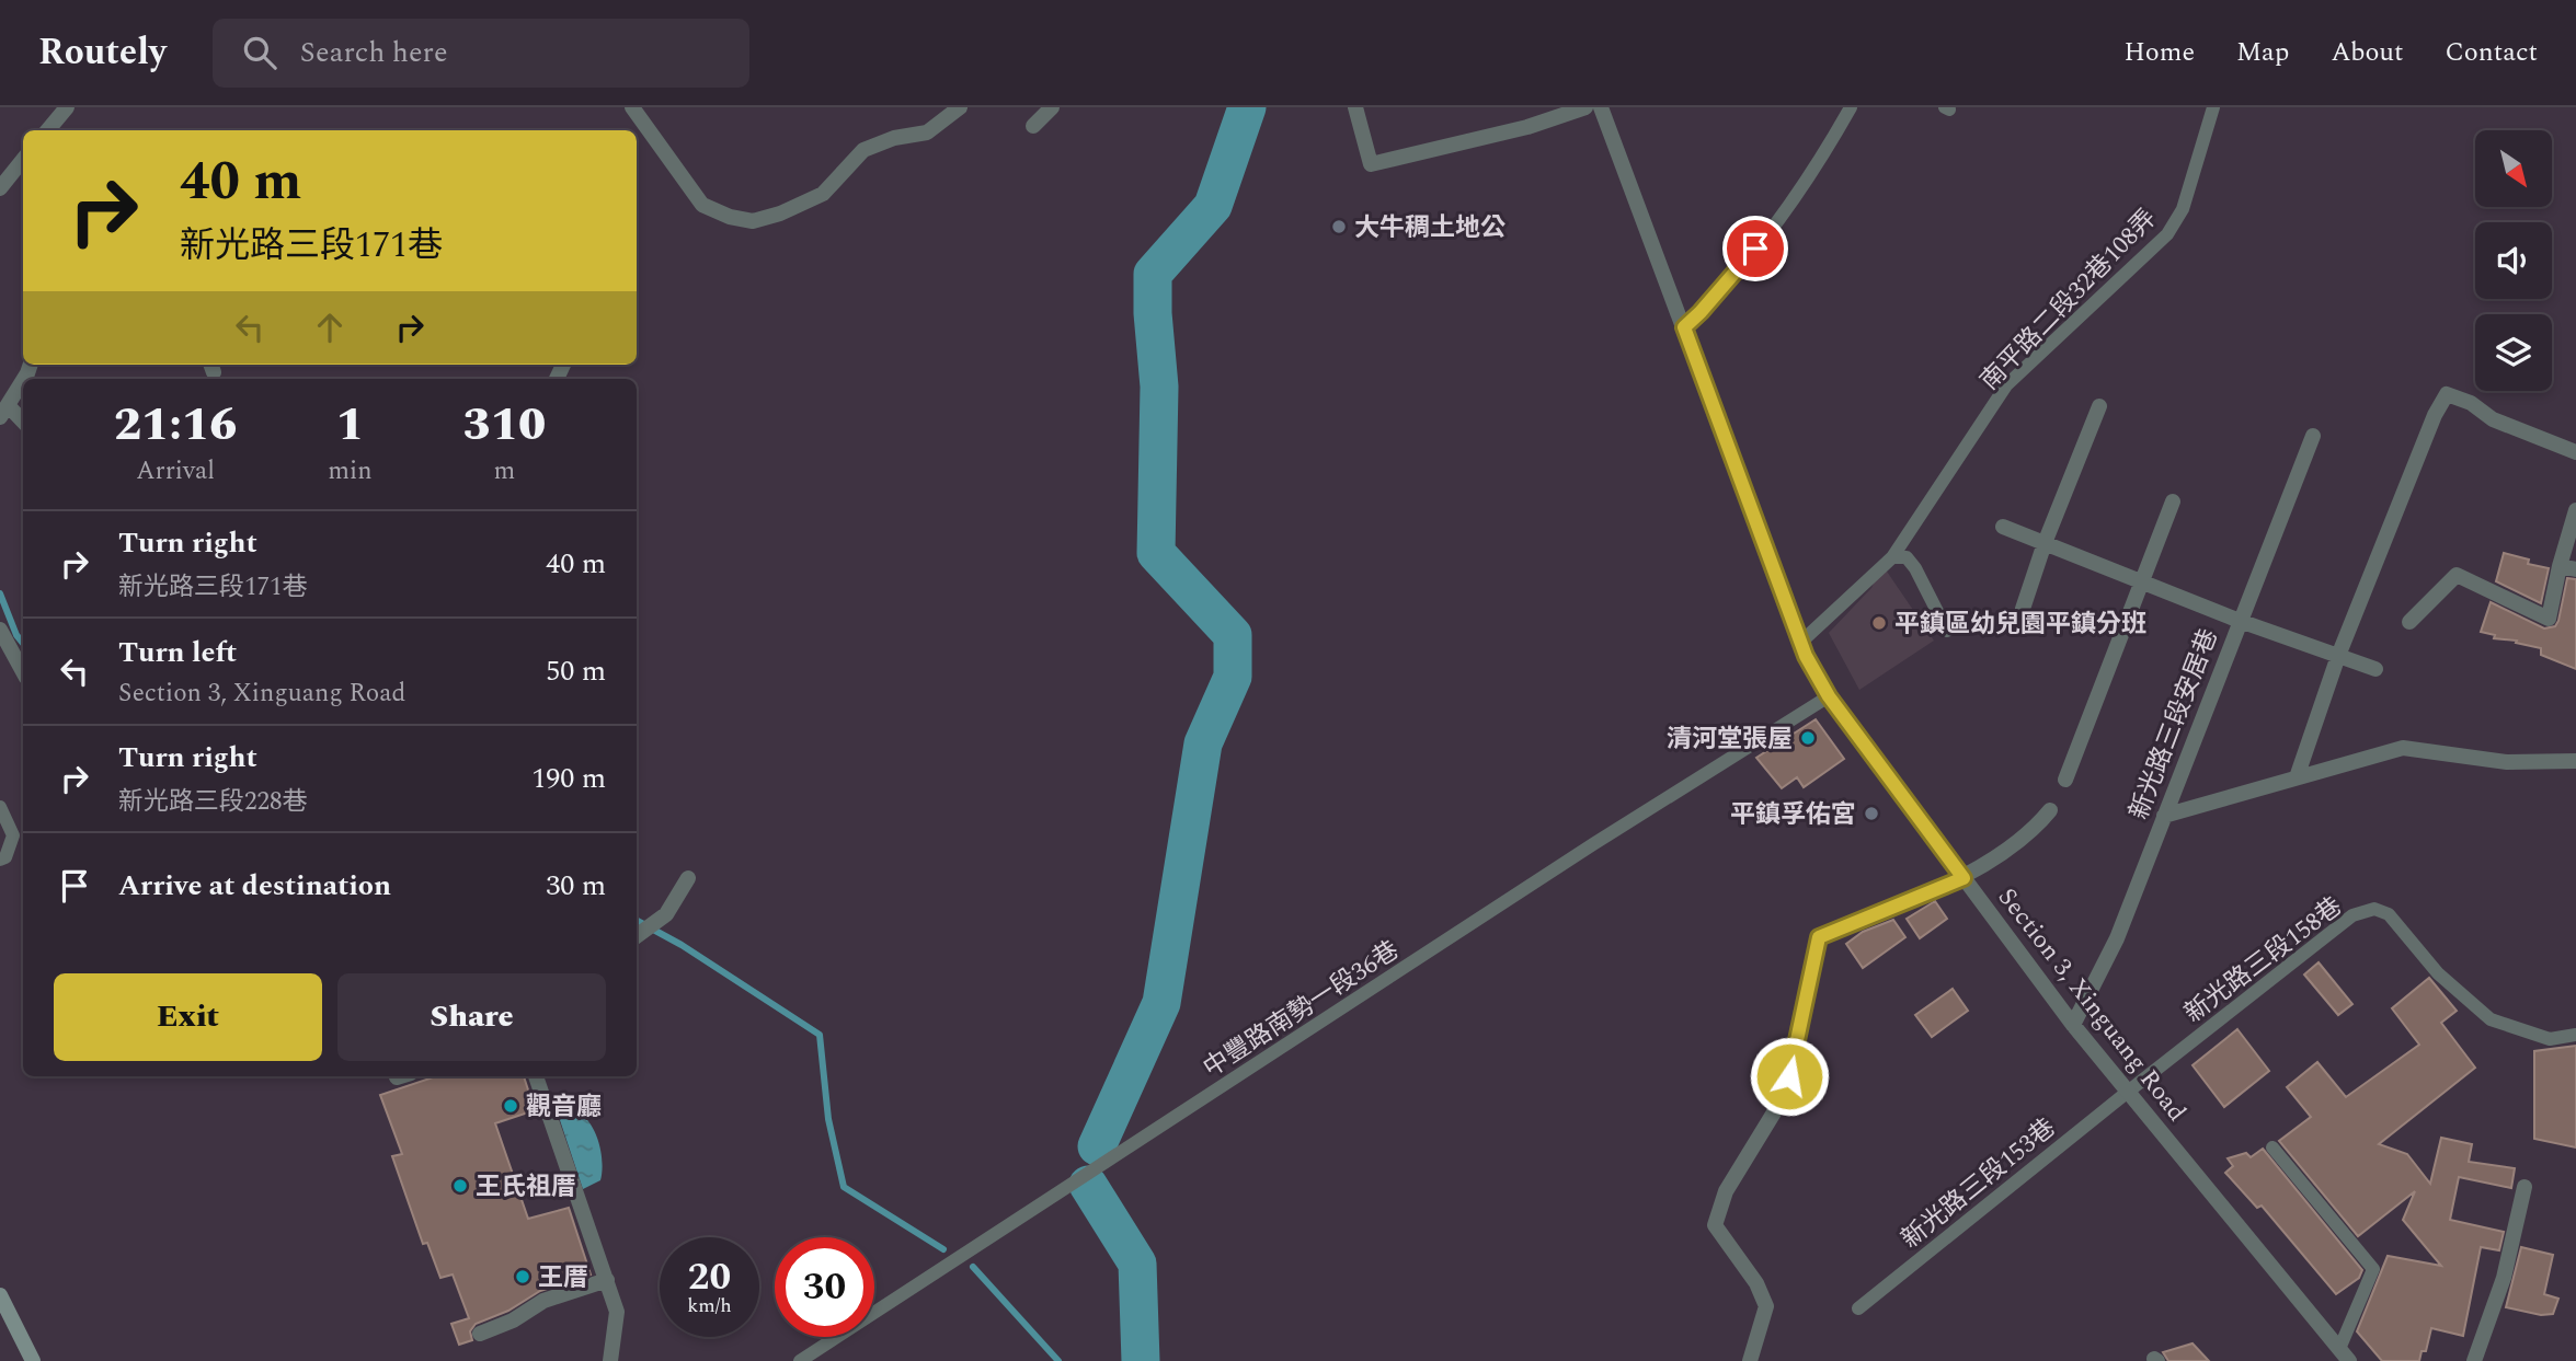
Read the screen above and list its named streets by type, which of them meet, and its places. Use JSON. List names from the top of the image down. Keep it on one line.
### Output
{"streets":{"street":["新光路三段安居巷","Section 3, Xinguang Road"],"lane":["南平路二段32巷108弄","新光路三段158巷","中豐路南勢一段36巷","新光路三段153巷"]},"crossings":[["南平路二段32巷108弄","Section 3, Xinguang Road"],["新光路三段安居巷","Section 3, Xinguang Road"],["新光路三段158巷","Section 3, Xinguang Road"],["新光路三段158巷","新光路三段153巷"],["Section 3, Xinguang Road","中豐路南勢一段36巷"],["Section 3, Xinguang Road","新光路三段153巷"]],"places":["大牛稠土地公","平鎮區幼兒園平鎮分班","清河堂張屋","平鎮孚佑宮","觀音廳","王氏祖厝","王厝"],"north":"bottom right","page":{"header":"Routely","search":"Search here","nav":["Home","Map","About","Contact"],"turn":["40 m","新光路三段171巷"],"eta":["21:16","Arrival","1","min","310","m"],"list":[{"name":"Turn right","note":"新光路三段171巷","value":"40 m"},{"name":"Turn left","note":"Section 3, Xinguang Road","value":"50 m"},{"name":"Turn right","note":"新光路三段228巷","value":"190 m"},{"name":"Arrive at destination","value":"30 m"}],"buttons":["Exit","Share"],"speed":"20 km/h","limit":"30"}}
